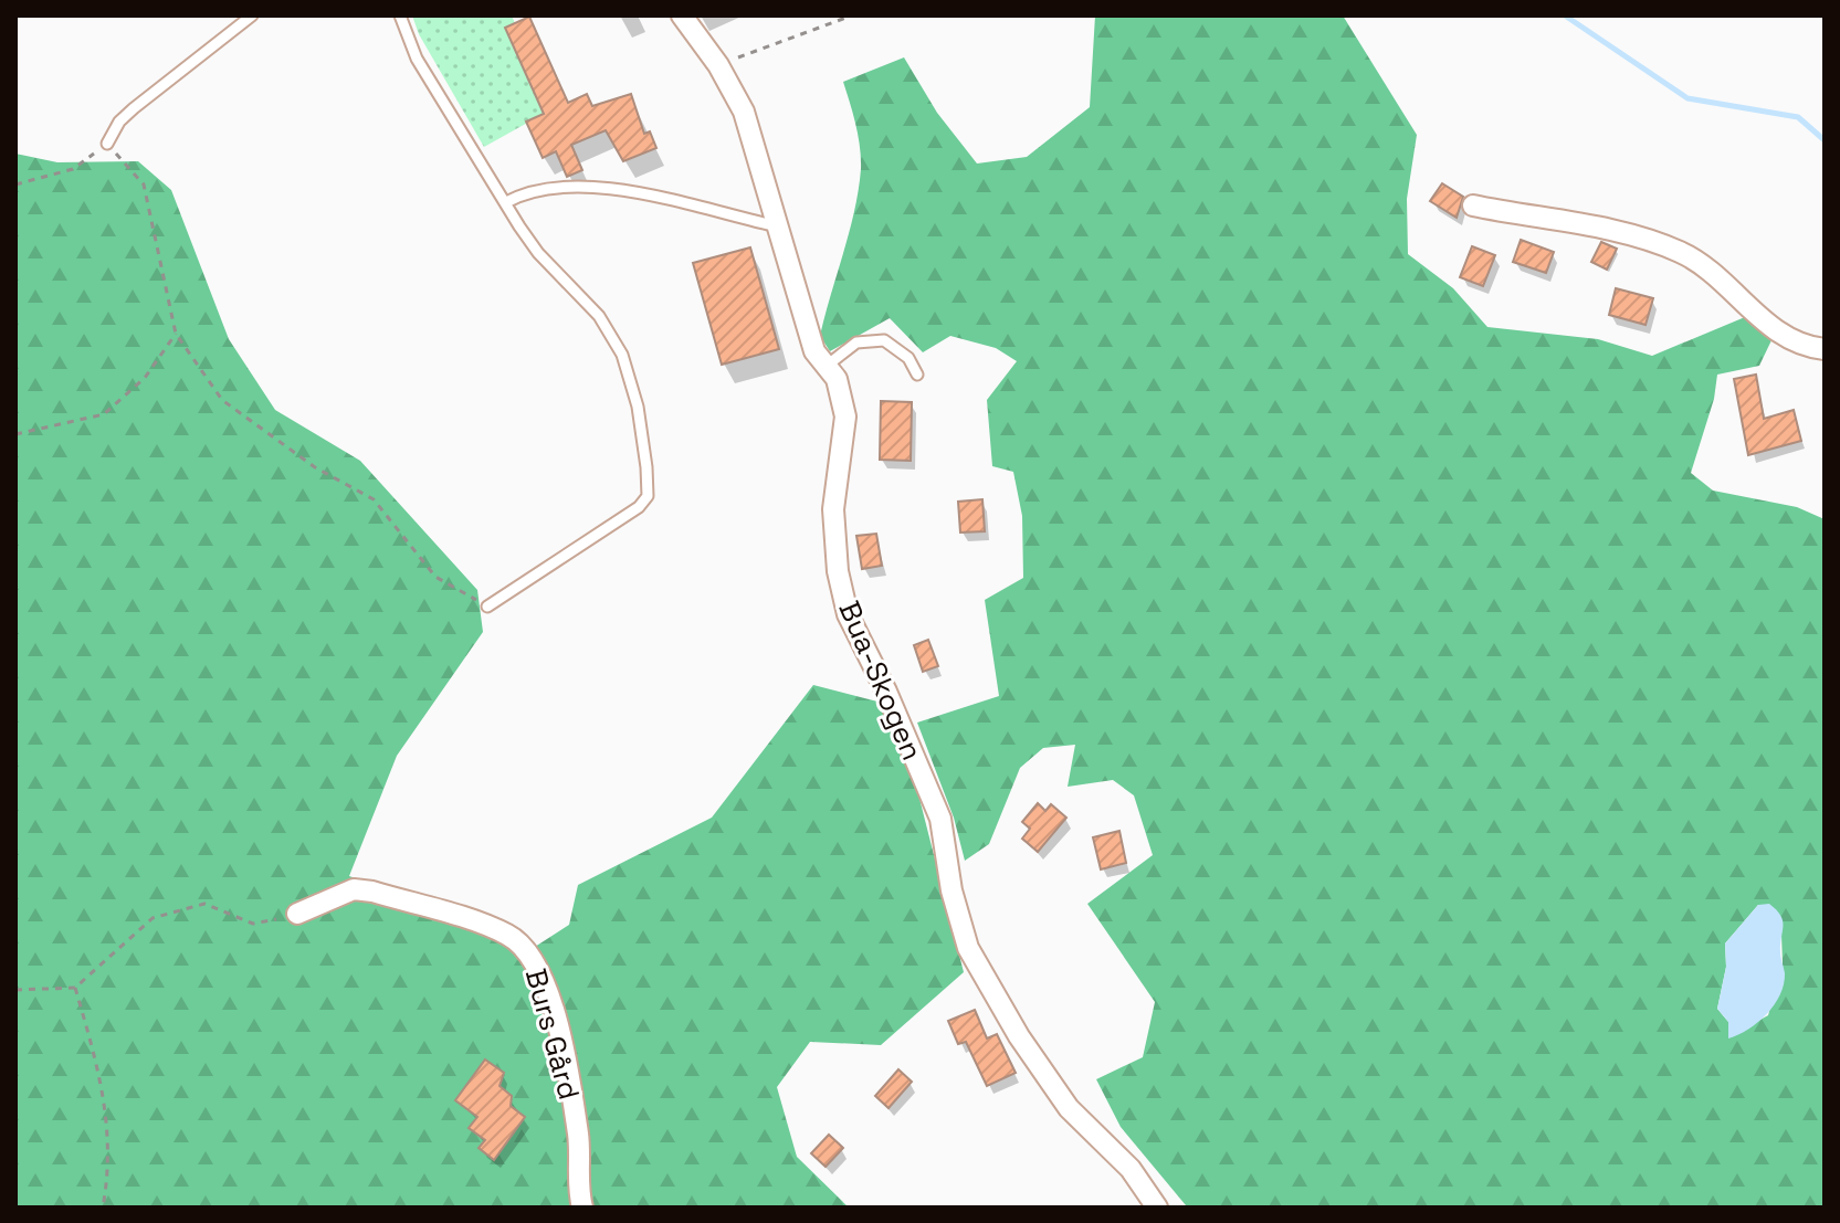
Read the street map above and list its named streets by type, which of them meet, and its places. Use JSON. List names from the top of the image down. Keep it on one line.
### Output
{"streets":{"street":["Bua-Skogen","Burs Gård"]}}
